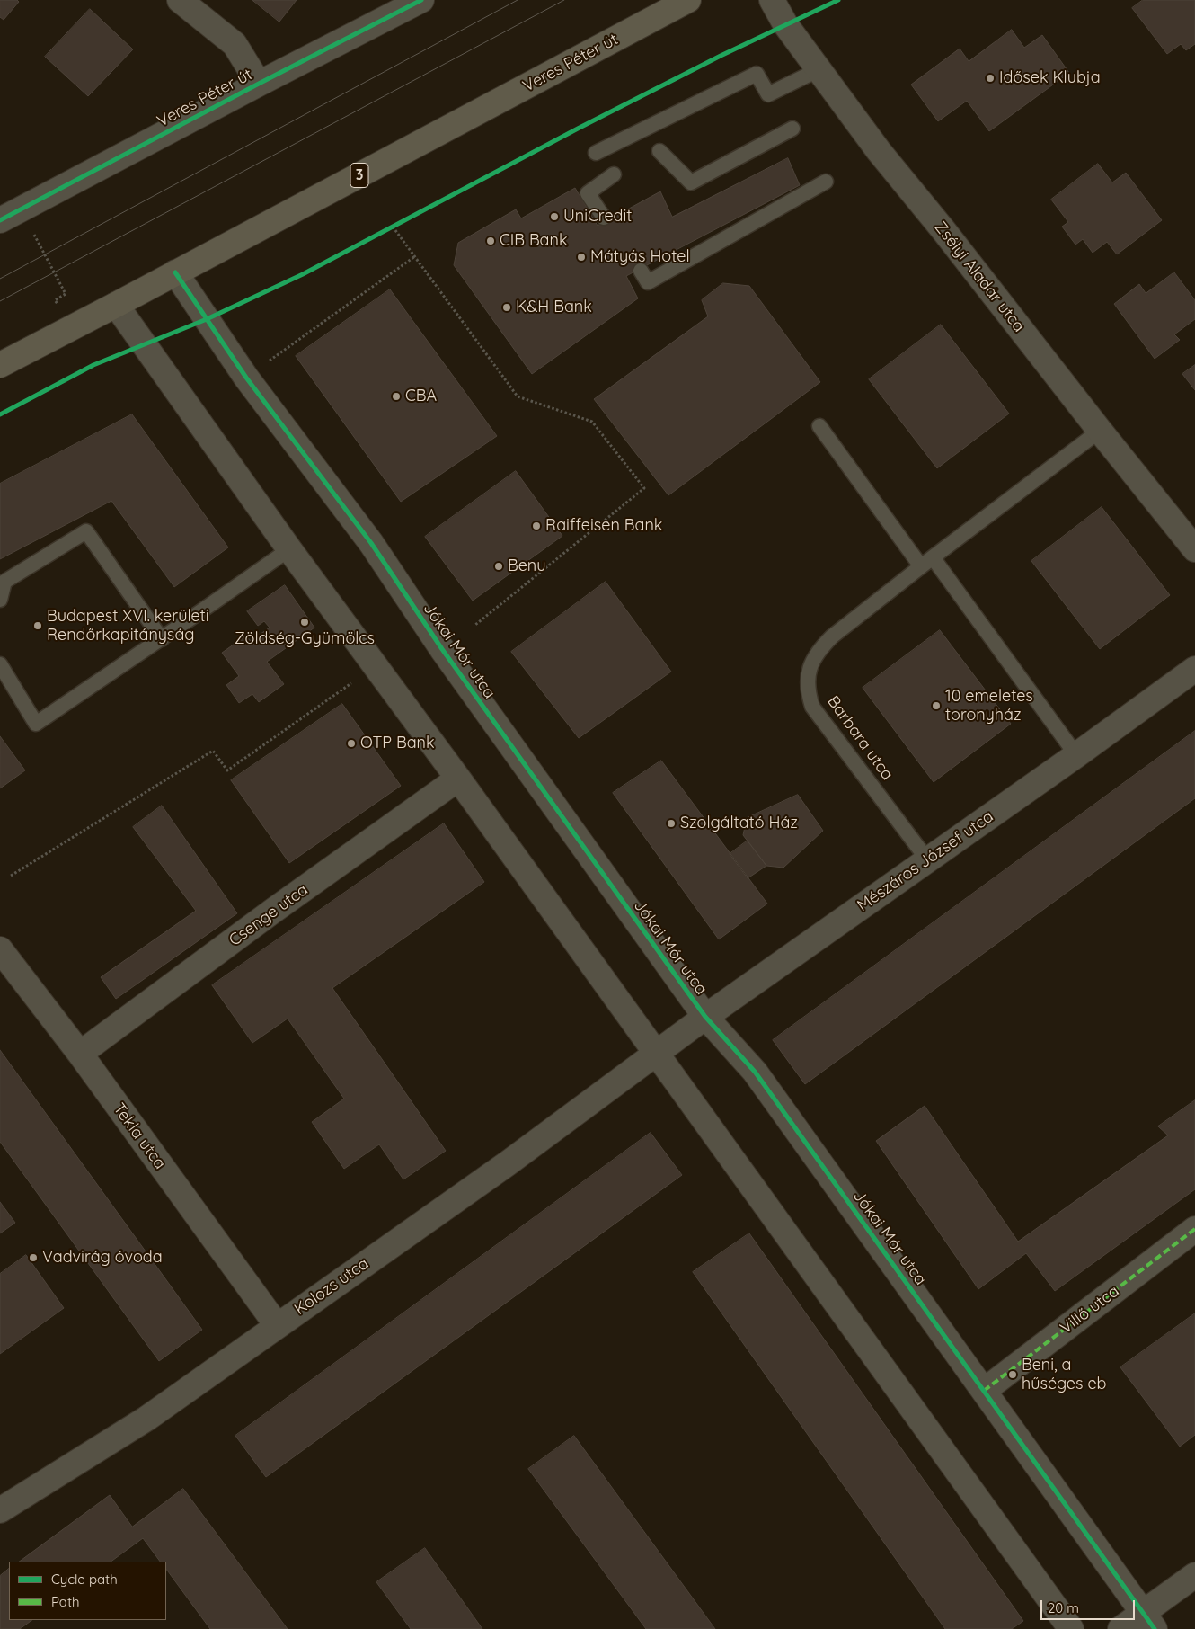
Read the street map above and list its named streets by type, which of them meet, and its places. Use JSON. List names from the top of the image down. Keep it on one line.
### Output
{"streets":{"main road":["Veres Péter út","3"],"street":["Zsélyi Aladár utca","Jókai Mór utca","Mészáros József utca","Csenge utca","Tekla utca","Kolozs utca","Villő utca"],"lane":["Barbara utca"]},"crossings":[["Veres Péter út","Jókai Mór utca"],["Zsélyi Aladár utca","Barbara utca"],["Jókai Mór utca","Mészáros József utca"],["Jókai Mór utca","Villő utca"],["Barbara utca","Mészáros József utca"],["Mészáros József utca","Kolozs utca"],["Csenge utca","Tekla utca"],["Tekla utca","Kolozs utca"]],"places":["Idősek Klubja","UniCredit","CIB Bank","Mátyás Hotel","K&H Bank","CBA","Raiffeisen Bank","Benu","Zöldség-Gyümölcs","Budapest XVI. kerületi Rendőrkapitányság","10 emeletes toronyház","OTP Bank","Szolgáltató Ház","Vadvirág óvoda","Beni, a hűséges eb"],"legend":["Cycle path","Path"],"scale_bar":"20 m"}
